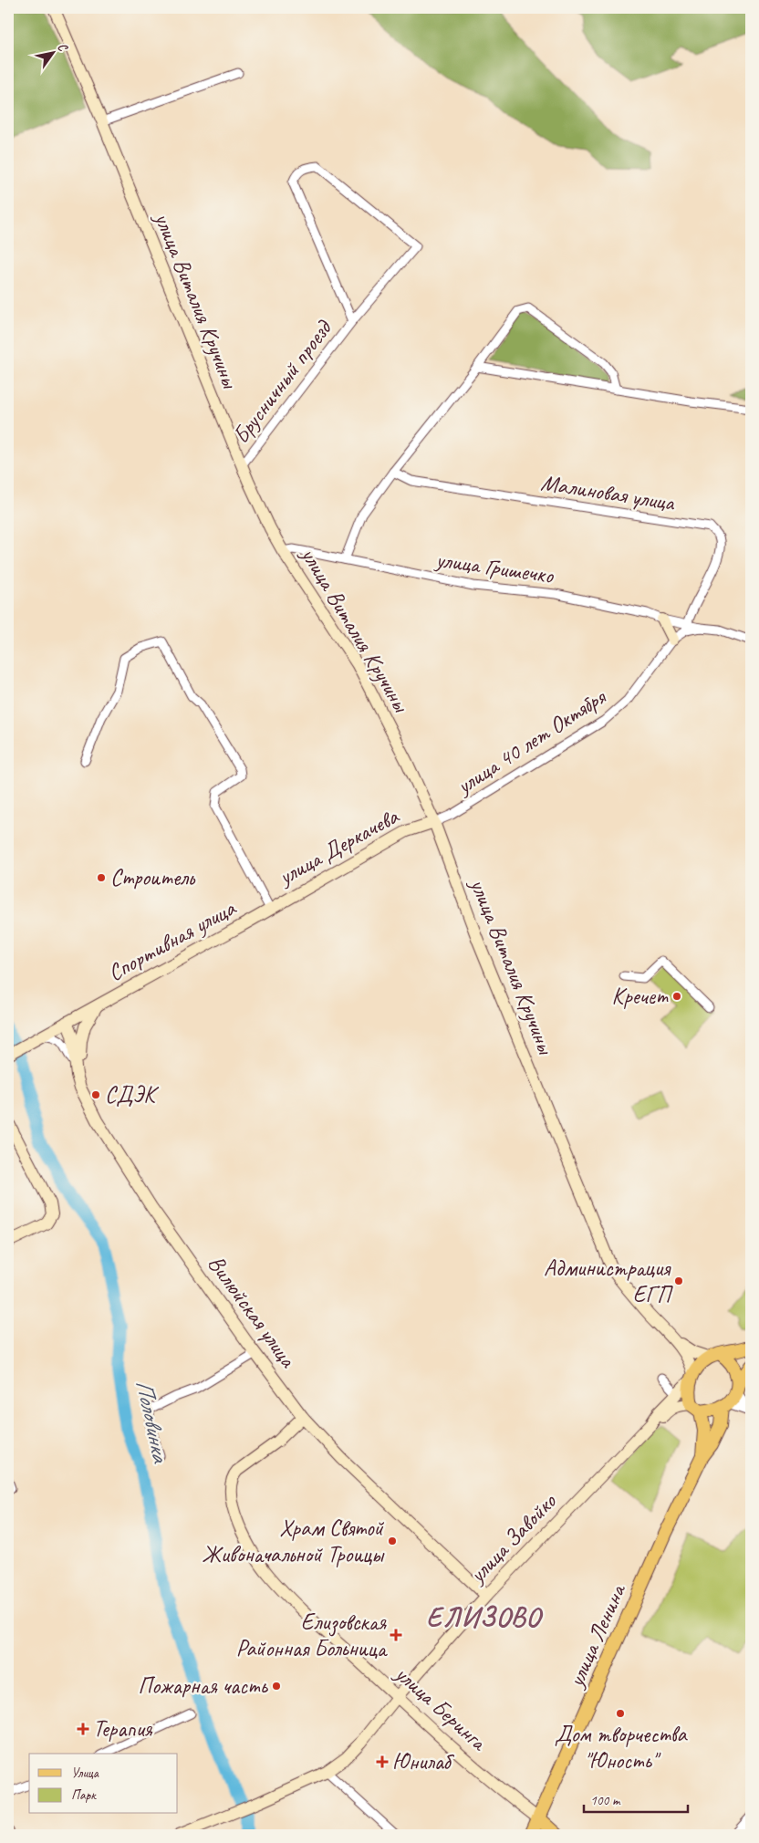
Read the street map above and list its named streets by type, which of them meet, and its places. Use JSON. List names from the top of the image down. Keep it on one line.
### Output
{"streets":{"main road":["улица Ленина","улица Беринга"],"street":["улица Виталия Кручины","Брусничный проезд","Малиновая улица","улица Гришечко","улица 40 лет Октября","улица Деркачева","Спортивная улица","Вилюйская улица","улица Завойко"]},"crossings":[["улица Виталия Кручины","Брусничный проезд"],["улица Виталия Кручины","улица Гришечко"],["улица Виталия Кручины","улица 40 лет Октября"],["улица Виталия Кручины","улица Деркачева"],["улица Виталия Кручины","улица Завойко"],["улица Виталия Кручины","улица Ленина"],["Малиновая улица","улица Гришечко"],["улица Гришечко","улица 40 лет Октября"],["улица 40 лет Октября","улица Деркачева"],["улица Деркачева","Спортивная улица"],["Спортивная улица","Вилюйская улица"],["Вилюйская улица","улица Завойко"],["Вилюйская улица","улица Беринга"],["улица Завойко","улица Ленина"],["улица Завойко","улица Беринга"],["улица Ленина","улица Беринга"]],"districts":["ЕЛИЗОВО"],"water":["Половинка"],"places":{"other":["Строитель","Кречет","СДЭК","Администрация ЕГП","Храм Святой Живоначальной Троицы","Пожарная часть","Дом творчества \"Юность\""],"health":["Елизовская Районная Больница","Терапия","Юнилаб"]},"legend":["Улица","Парк"],"scale_bar":"100 m","north":"top right"}
